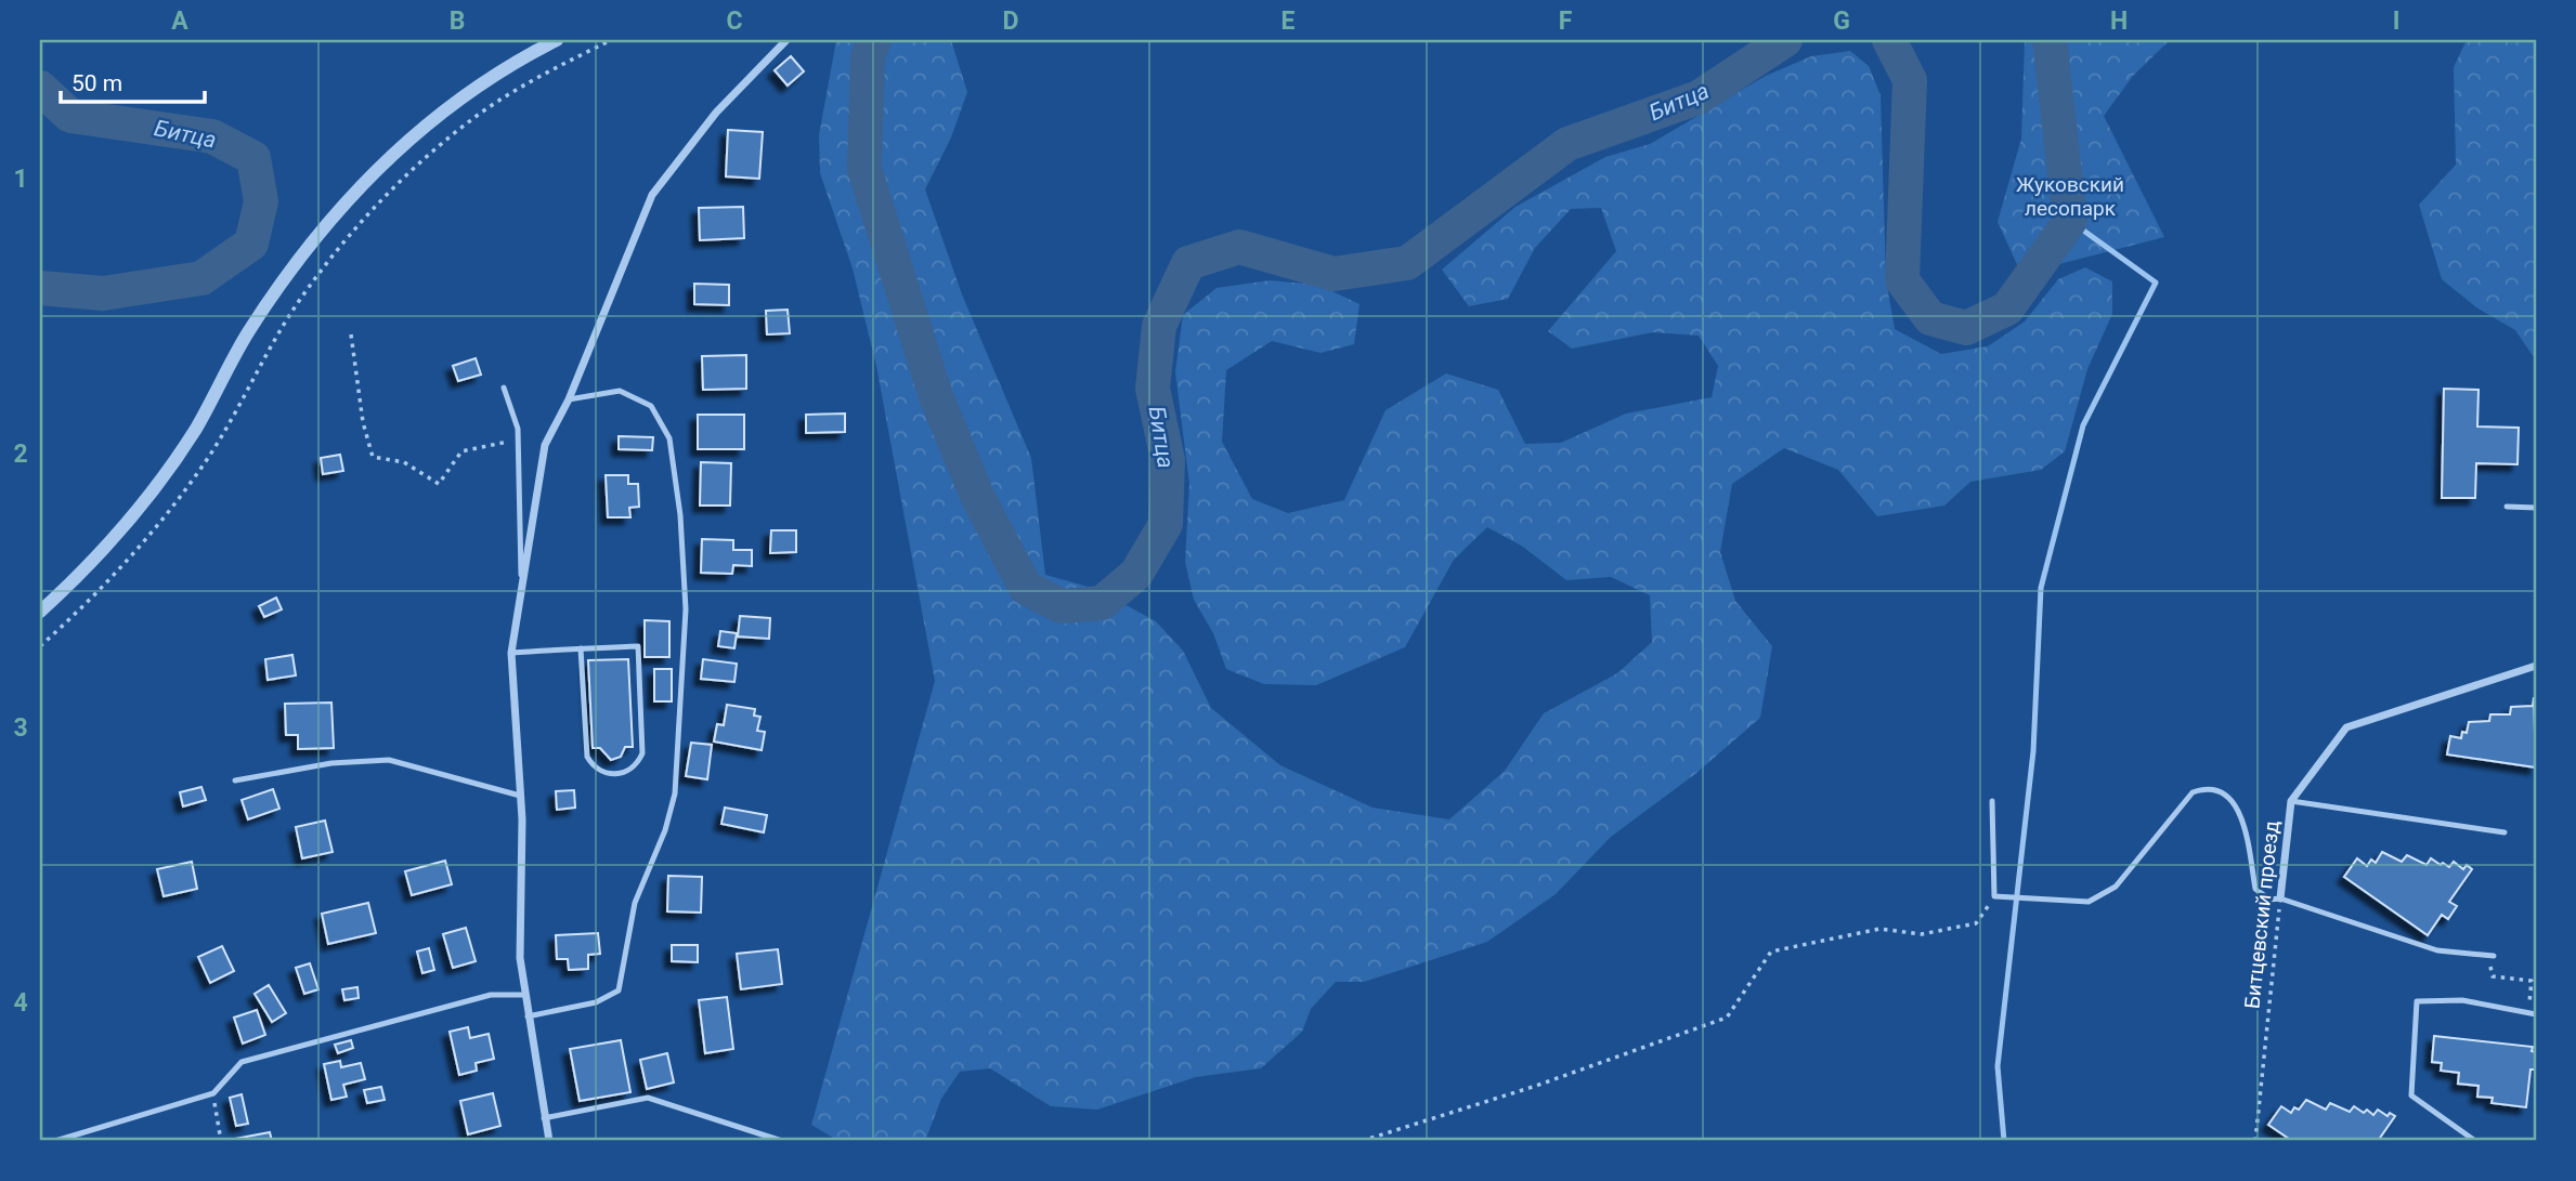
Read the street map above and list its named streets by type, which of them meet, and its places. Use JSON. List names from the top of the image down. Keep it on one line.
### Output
{"streets":{"street":["Битцевский проезд"]},"water":["Битца"],"parks":["Жуковский лесопарк"],"scale_bar":"50 m","grid":{"columns":["A","B","C","D","E","F","G","H","I"],"rows":["1","2","3","4"]}}
